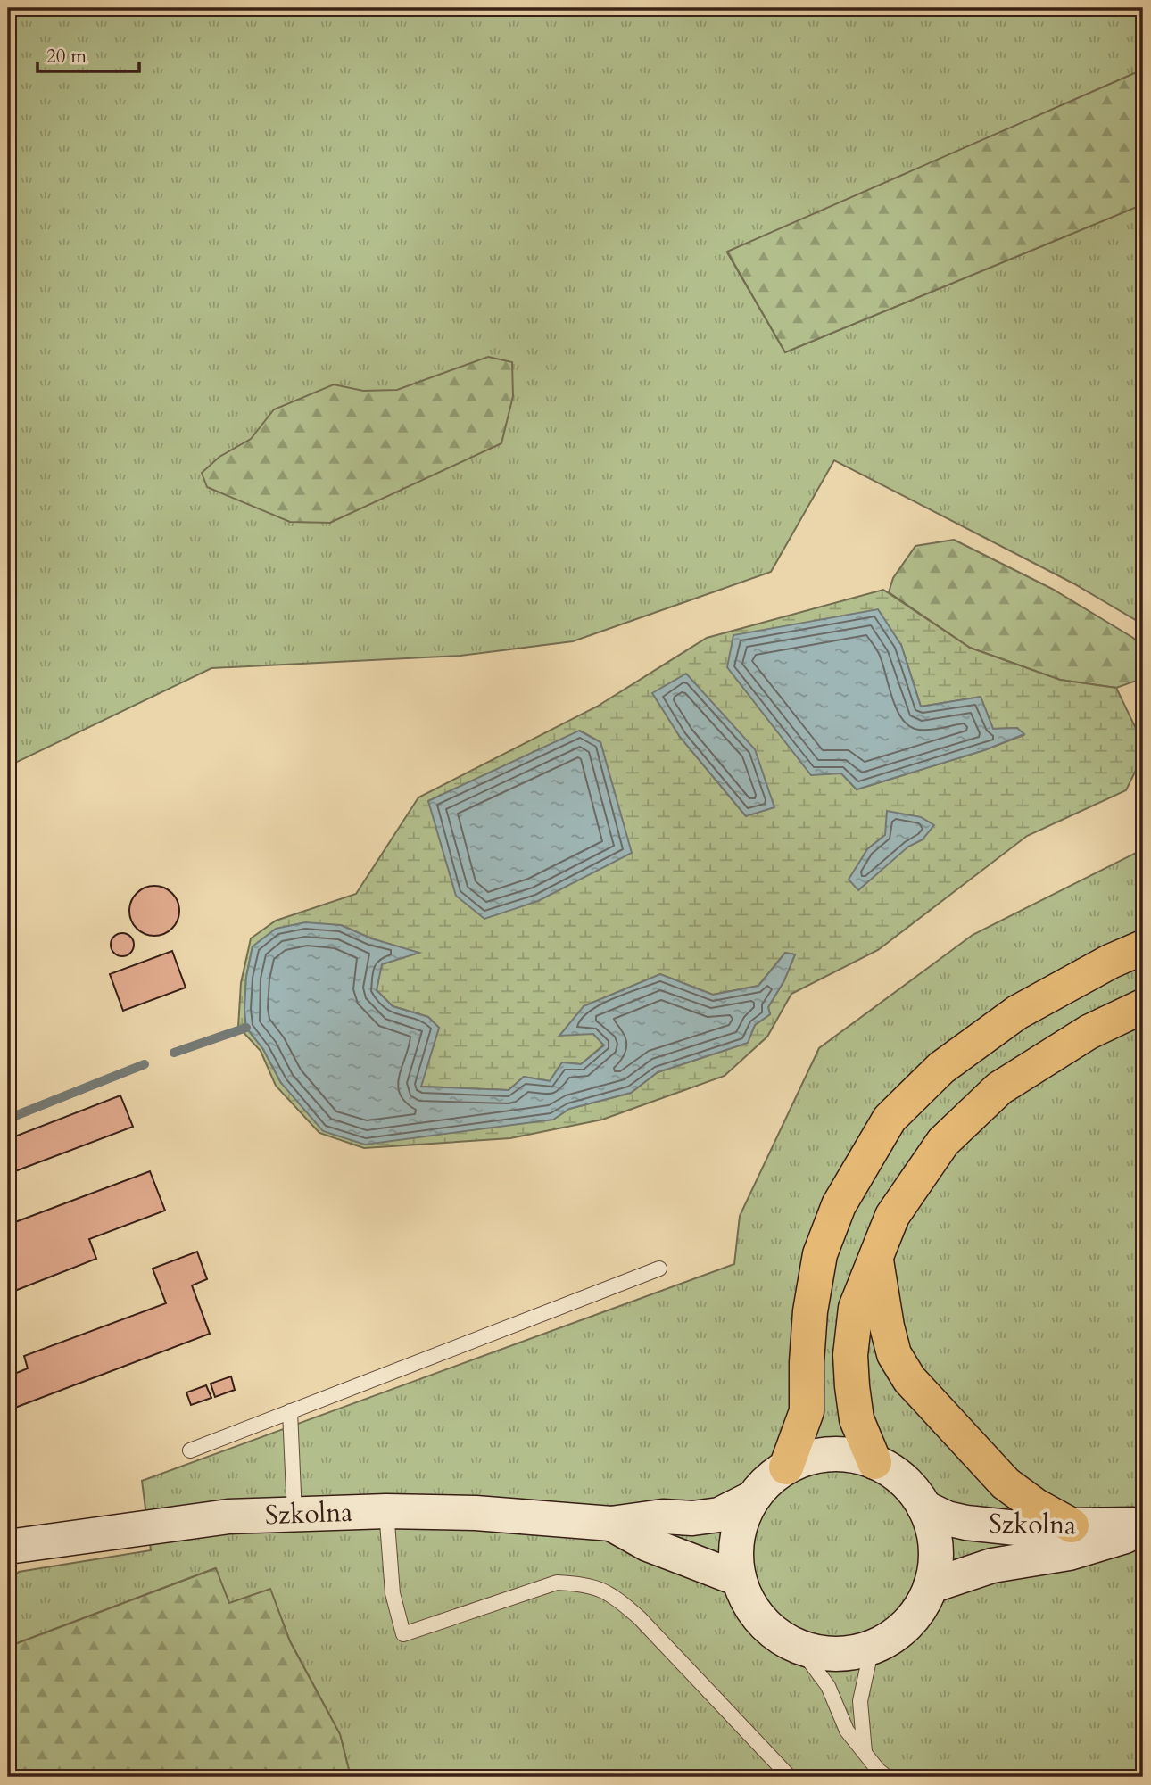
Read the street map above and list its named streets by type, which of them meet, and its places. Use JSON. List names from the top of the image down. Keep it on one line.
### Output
{"streets":{"street":["Szkolna"]},"scale_bar":"20 m"}
